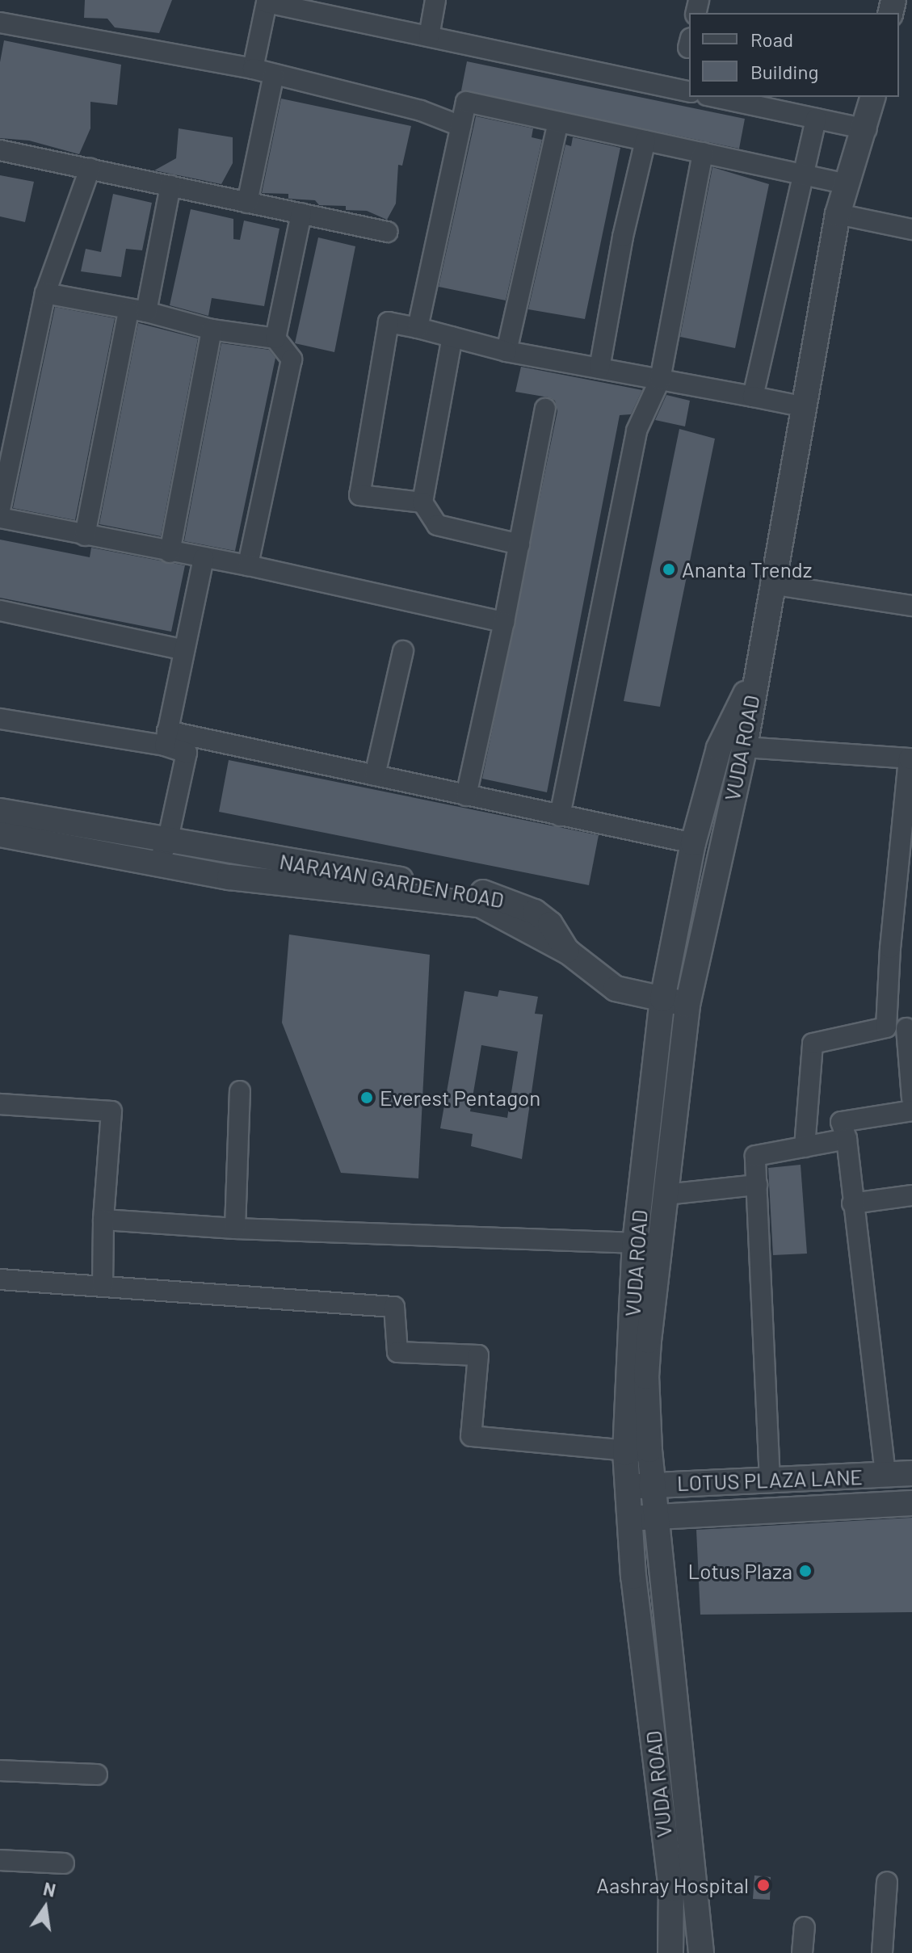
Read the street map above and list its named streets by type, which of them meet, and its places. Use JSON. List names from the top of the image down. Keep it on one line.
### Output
{"streets":{"street":["VUDA ROAD","NARAYAN GARDEN ROAD","LOTUS PLAZA LANE"]},"crossings":[["VUDA ROAD","NARAYAN GARDEN ROAD"],["VUDA ROAD","LOTUS PLAZA LANE"]],"places":["Ananta Trendz","Everest Pentagon","Lotus Plaza","Aashray Hospital"],"legend":["Road","Building"],"north":"top"}
